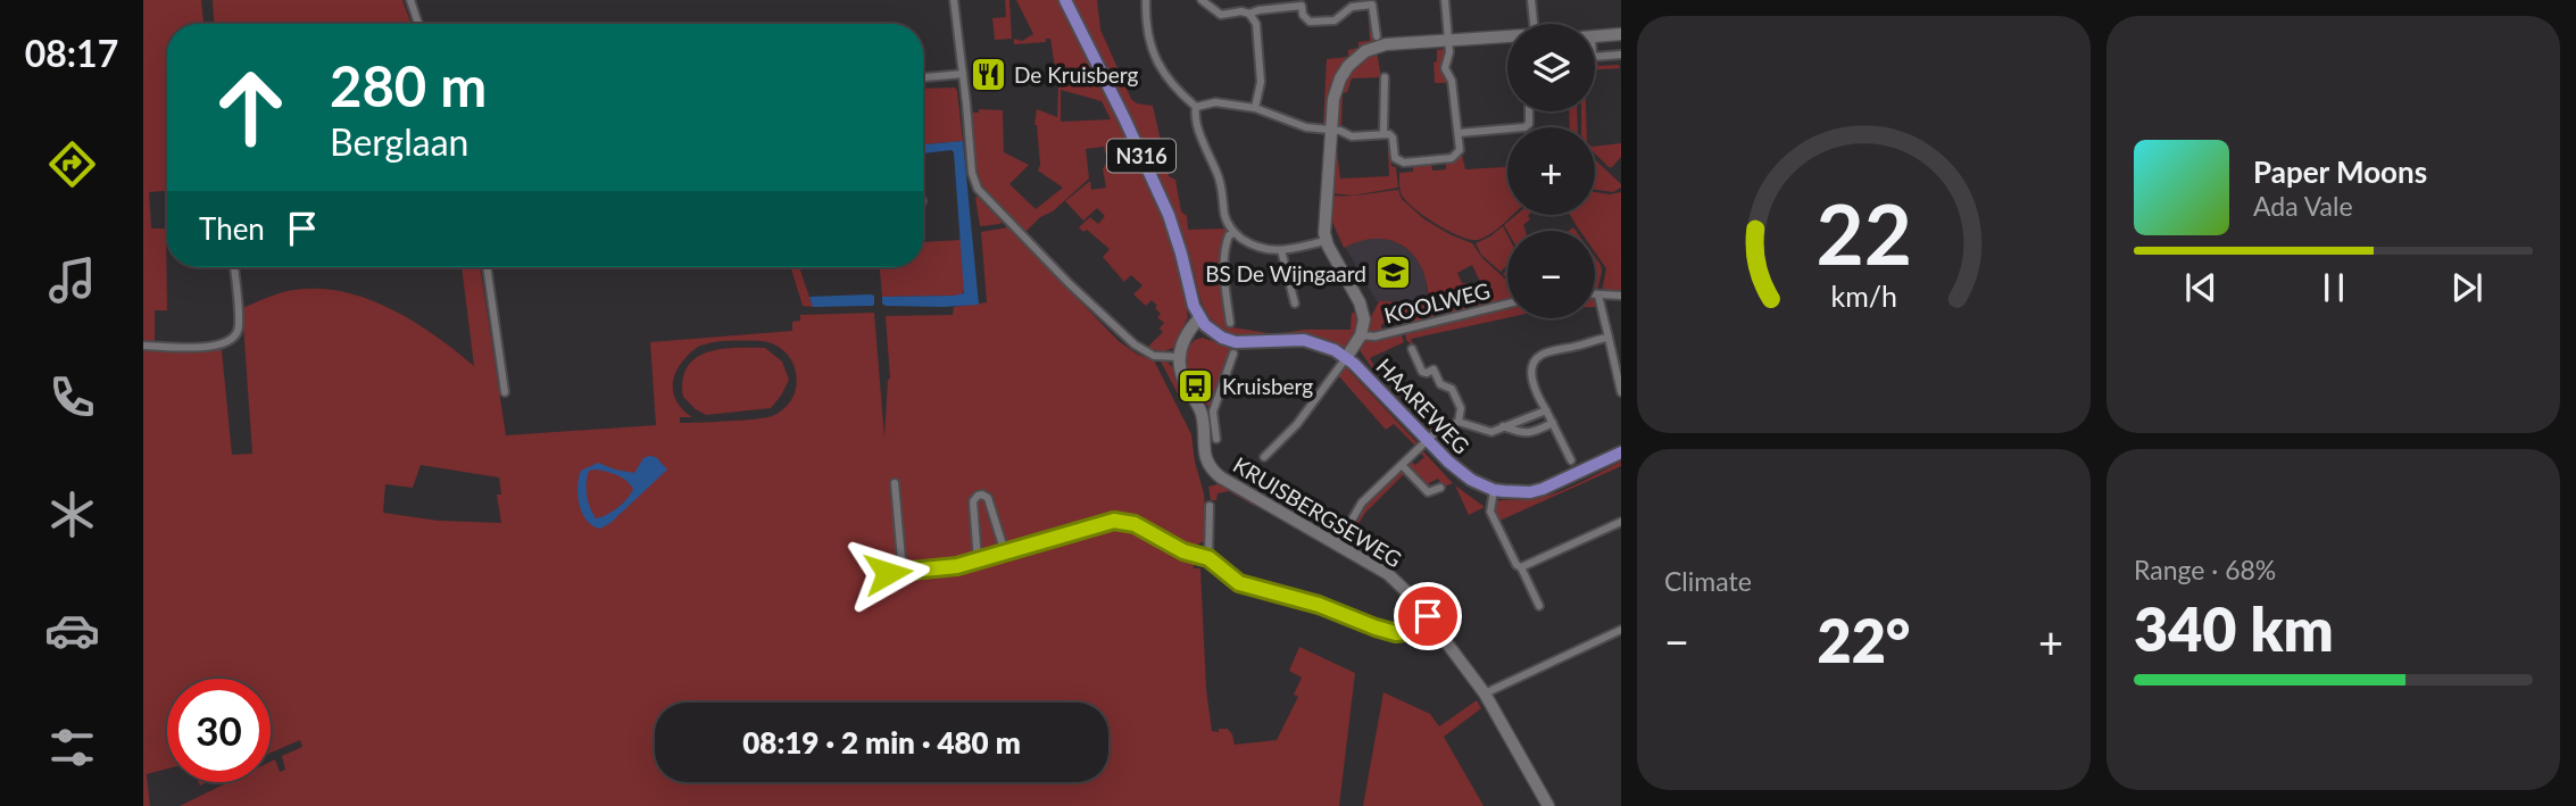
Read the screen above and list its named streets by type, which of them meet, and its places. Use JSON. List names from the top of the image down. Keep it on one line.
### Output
{"streets":{"main road":["N316","HAAREWEG"],"street":["KOOLWEG","KRUISBERGSEWEG"]},"crossings":[["N316","HAAREWEG"]],"places":{"restaurant":["De Kruisberg"],"school or university":["BS De Wijngaard"],"bus stop":["Kruisberg"]},"page":{"tabs":"08:17","map_buttons":["+","−"],"turn":["280 m","Berglaan"],"song":["Paper Moons","Ada Vale"],"then":"Then","tile":["Climate",["Range · 68%","340 km"]],"heat":["−","22°","+"],"limit":"30","trip":"08:19 · 2 min · 480 m","gauge":["22","km/h"]}}
